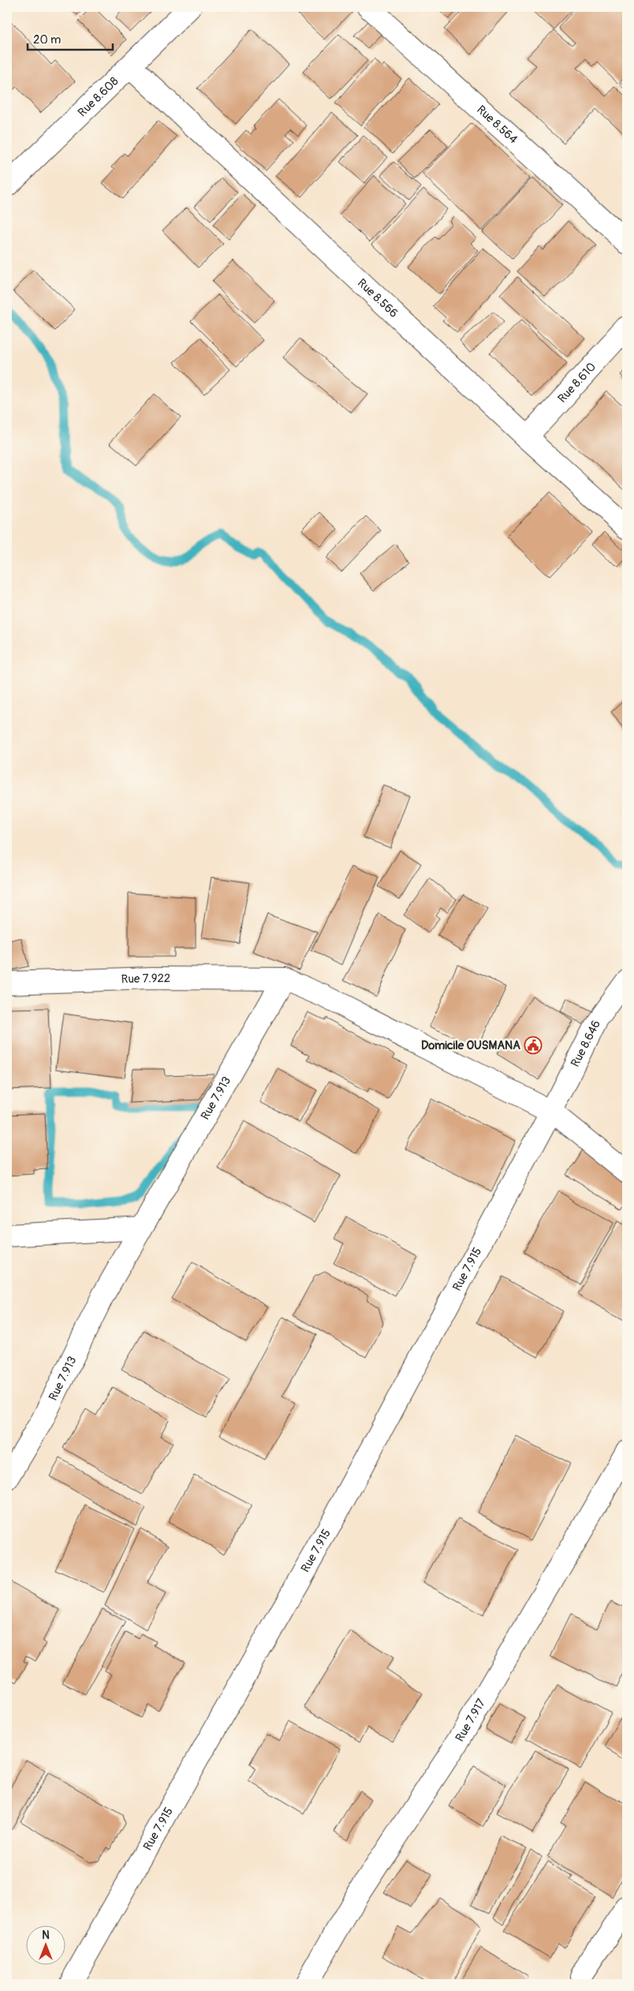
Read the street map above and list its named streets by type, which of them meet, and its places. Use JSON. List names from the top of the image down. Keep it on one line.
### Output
{"streets":{"street":["Rue 8.608","Rue 8.564","Rue 8.566","Rue 8.610","Rue 7.922","Rue 8.646","Rue 7.913","Rue 7.915","Rue 7.917"]},"crossings":[["Rue 8.608","Rue 8.566"],["Rue 8.566","Rue 8.610"],["Rue 7.922","Rue 7.913"],["Rue 8.646","Rue 7.915"]],"places":{"public building":["Domicile OUSMANA"]},"scale_bar":"20 m","north":"top"}
